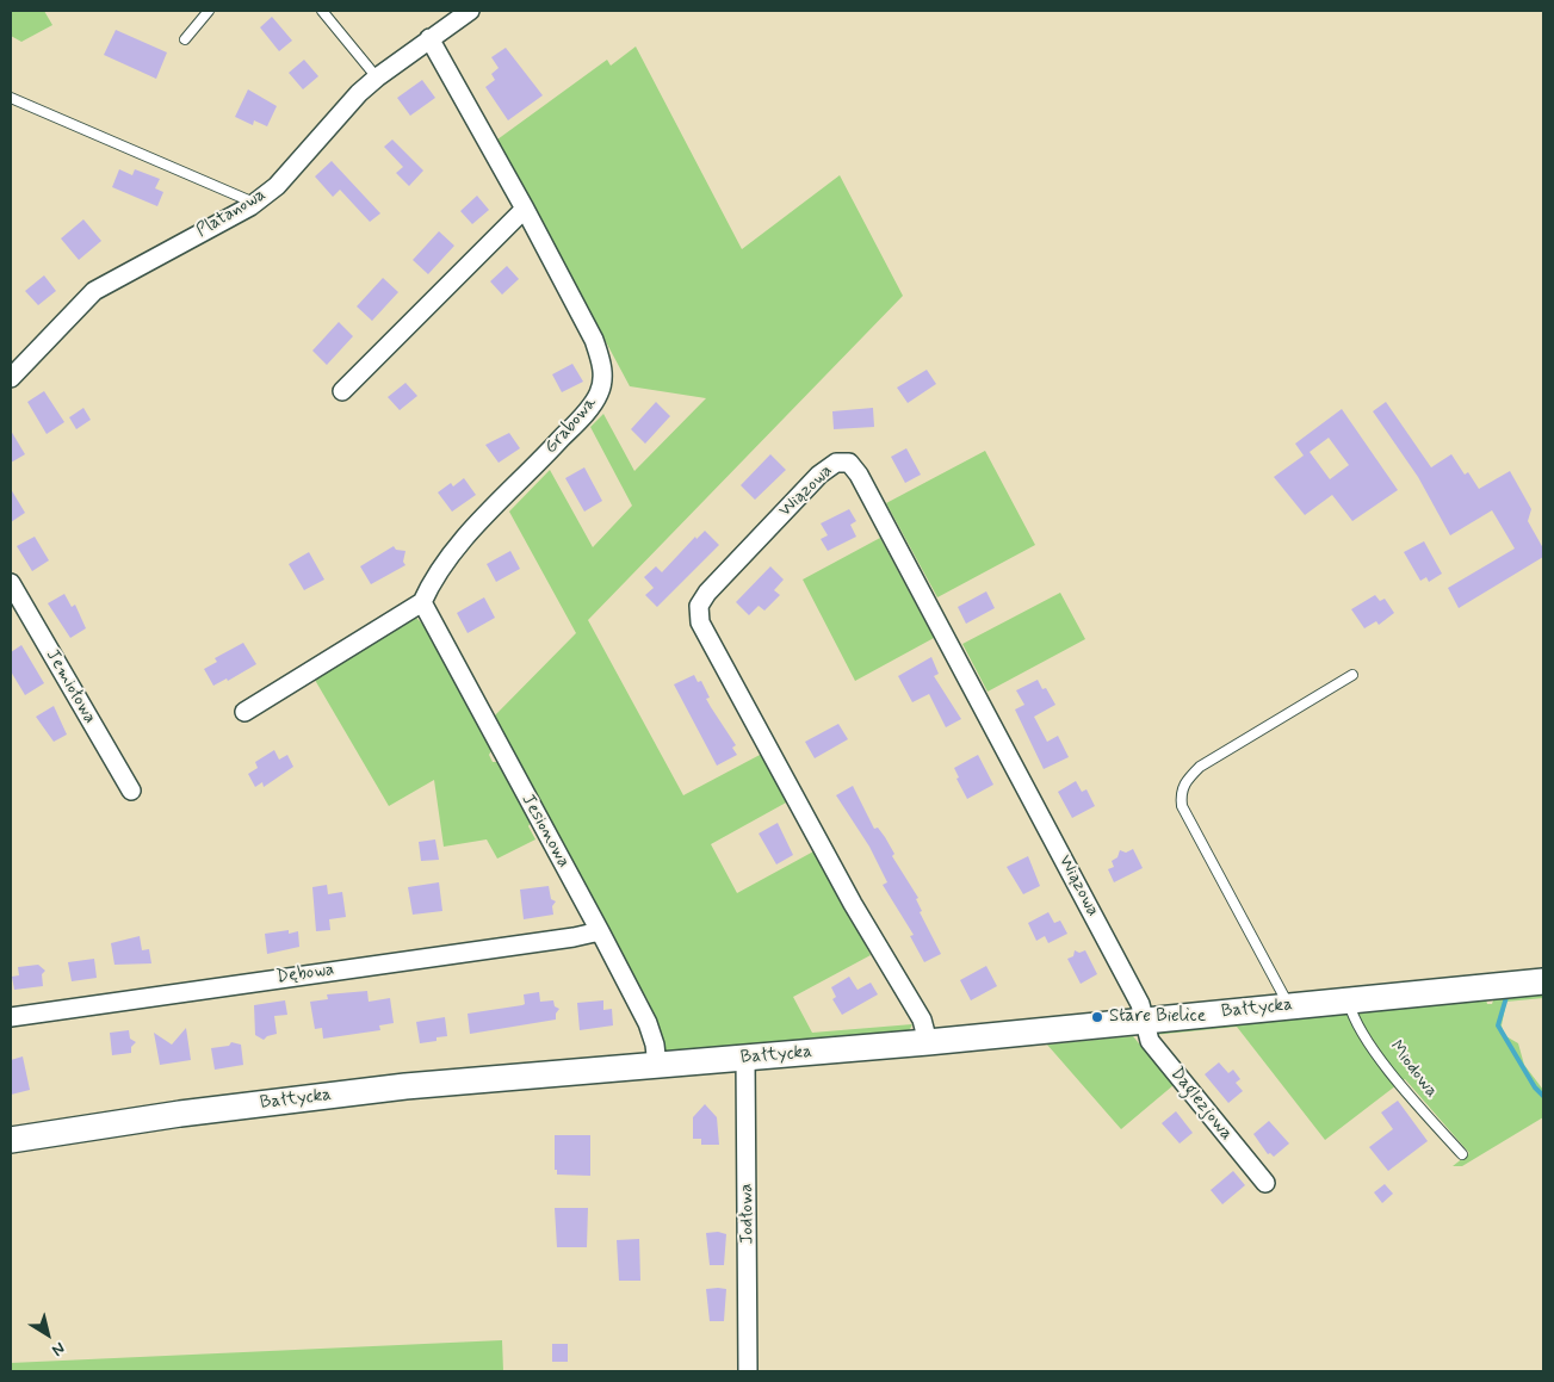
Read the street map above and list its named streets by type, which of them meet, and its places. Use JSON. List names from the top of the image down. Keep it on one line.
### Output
{"streets":{"street":["Platanowa","Grabowa","Wiązowa","Jemiołowa","Jesionowa","Dębowa","Bałtycka","Daglezjowa","Jodłowa"],"lane":["Miodowa"]},"crossings":[["Platanowa","Grabowa"],["Grabowa","Jesionowa"],["Wiązowa","Bałtycka"],["Wiązowa","Daglezjowa"],["Jesionowa","Dębowa"],["Jesionowa","Bałtycka"],["Bałtycka","Miodowa"],["Bałtycka","Daglezjowa"],["Bałtycka","Jodłowa"]],"places":["Stare Bielice"],"north":"bottom right"}
